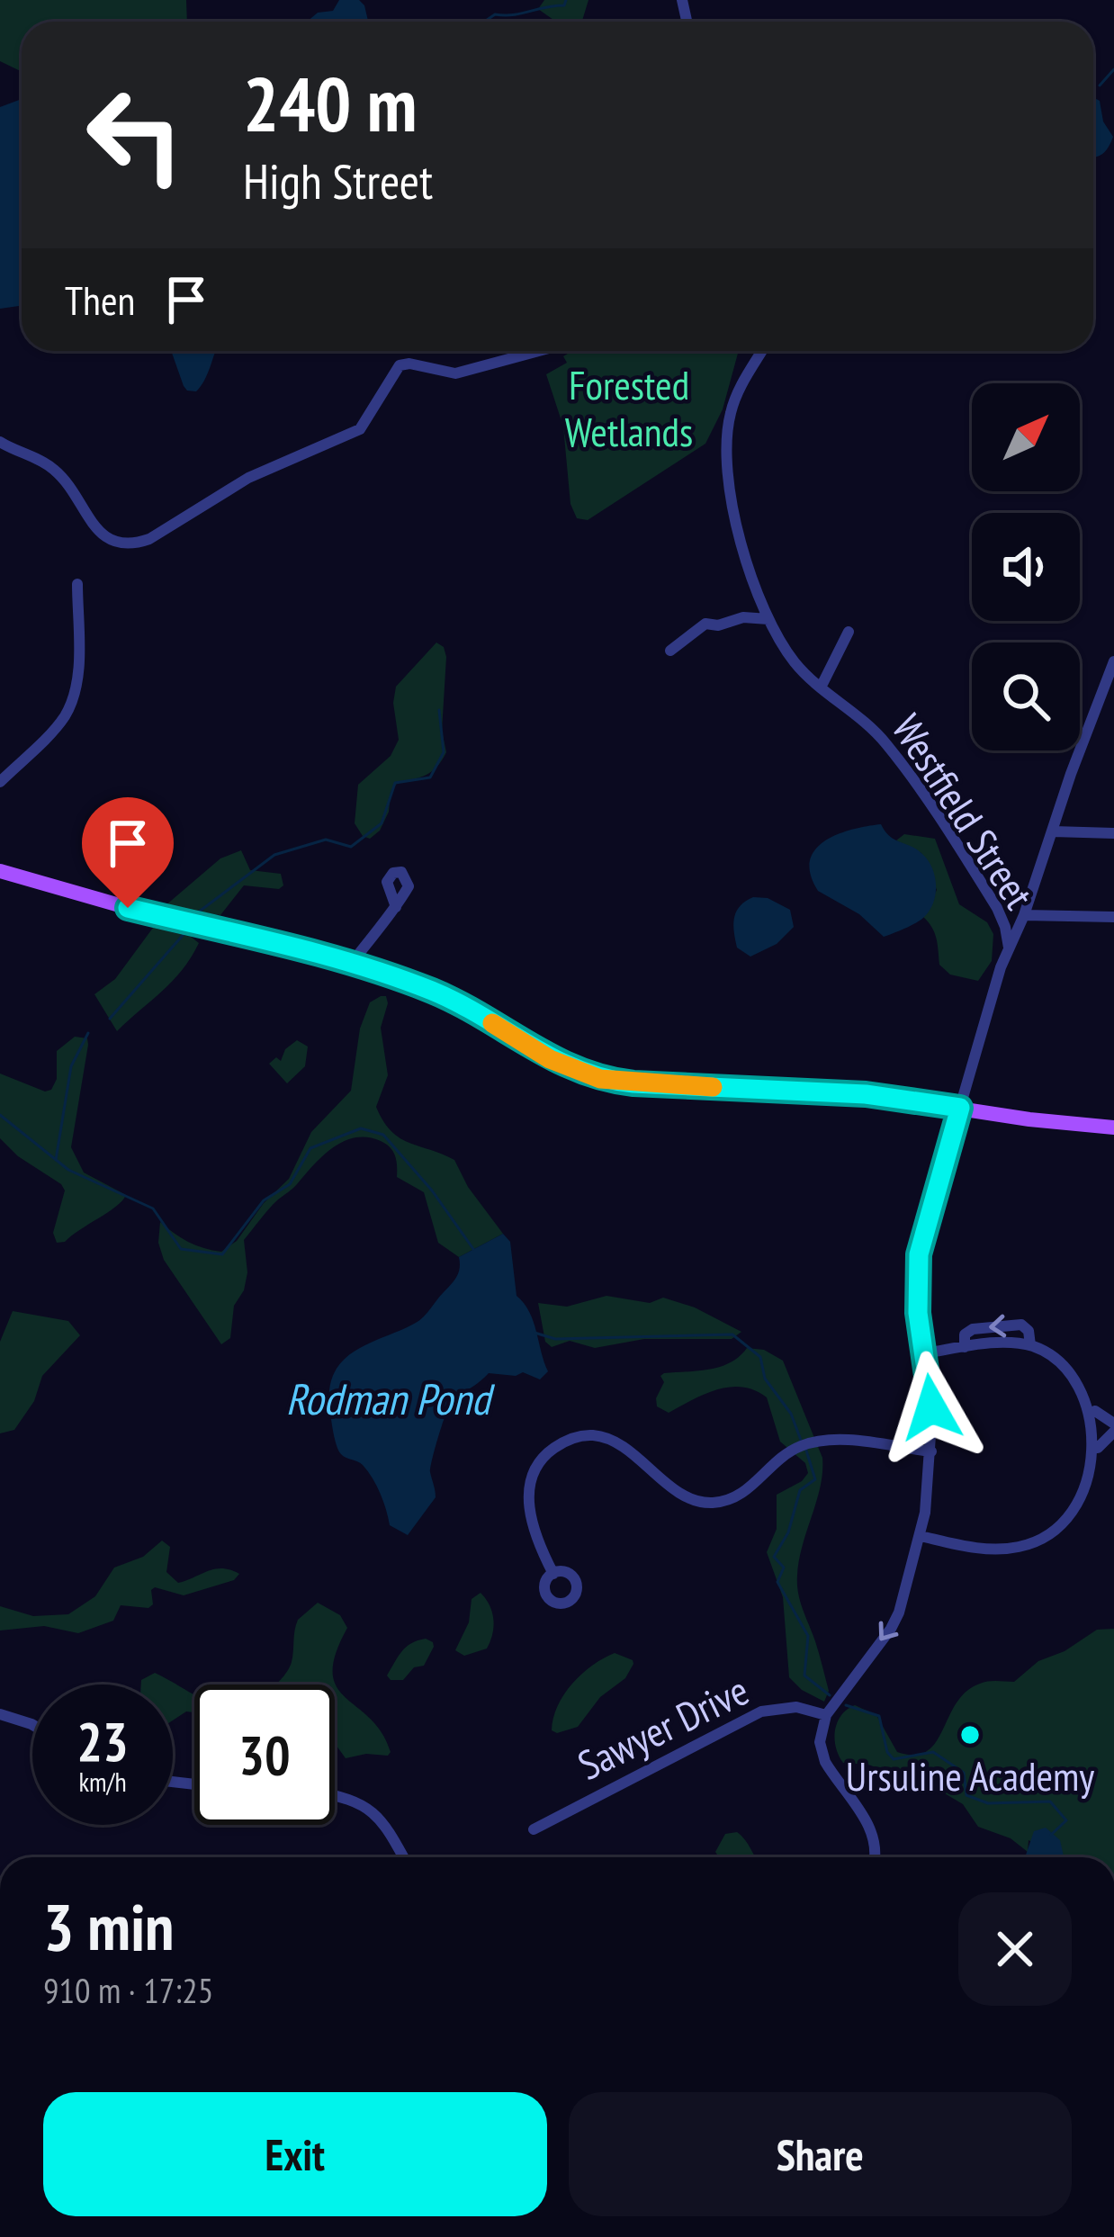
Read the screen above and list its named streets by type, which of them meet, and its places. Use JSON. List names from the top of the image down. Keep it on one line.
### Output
{"streets":{"street":["Westfield Street","Sawyer Drive"]},"water":["Rodman Pond"],"parks":["Forested Wetlands"],"places":["Ursuline Academy"],"north":"top right","page":{"turn":["240 m","High Street"],"then":"Then","speed":"23 km/h","limit":"30","heading":["3 min","910 m · 17:25"],"buttons":["Exit","Share"]}}
